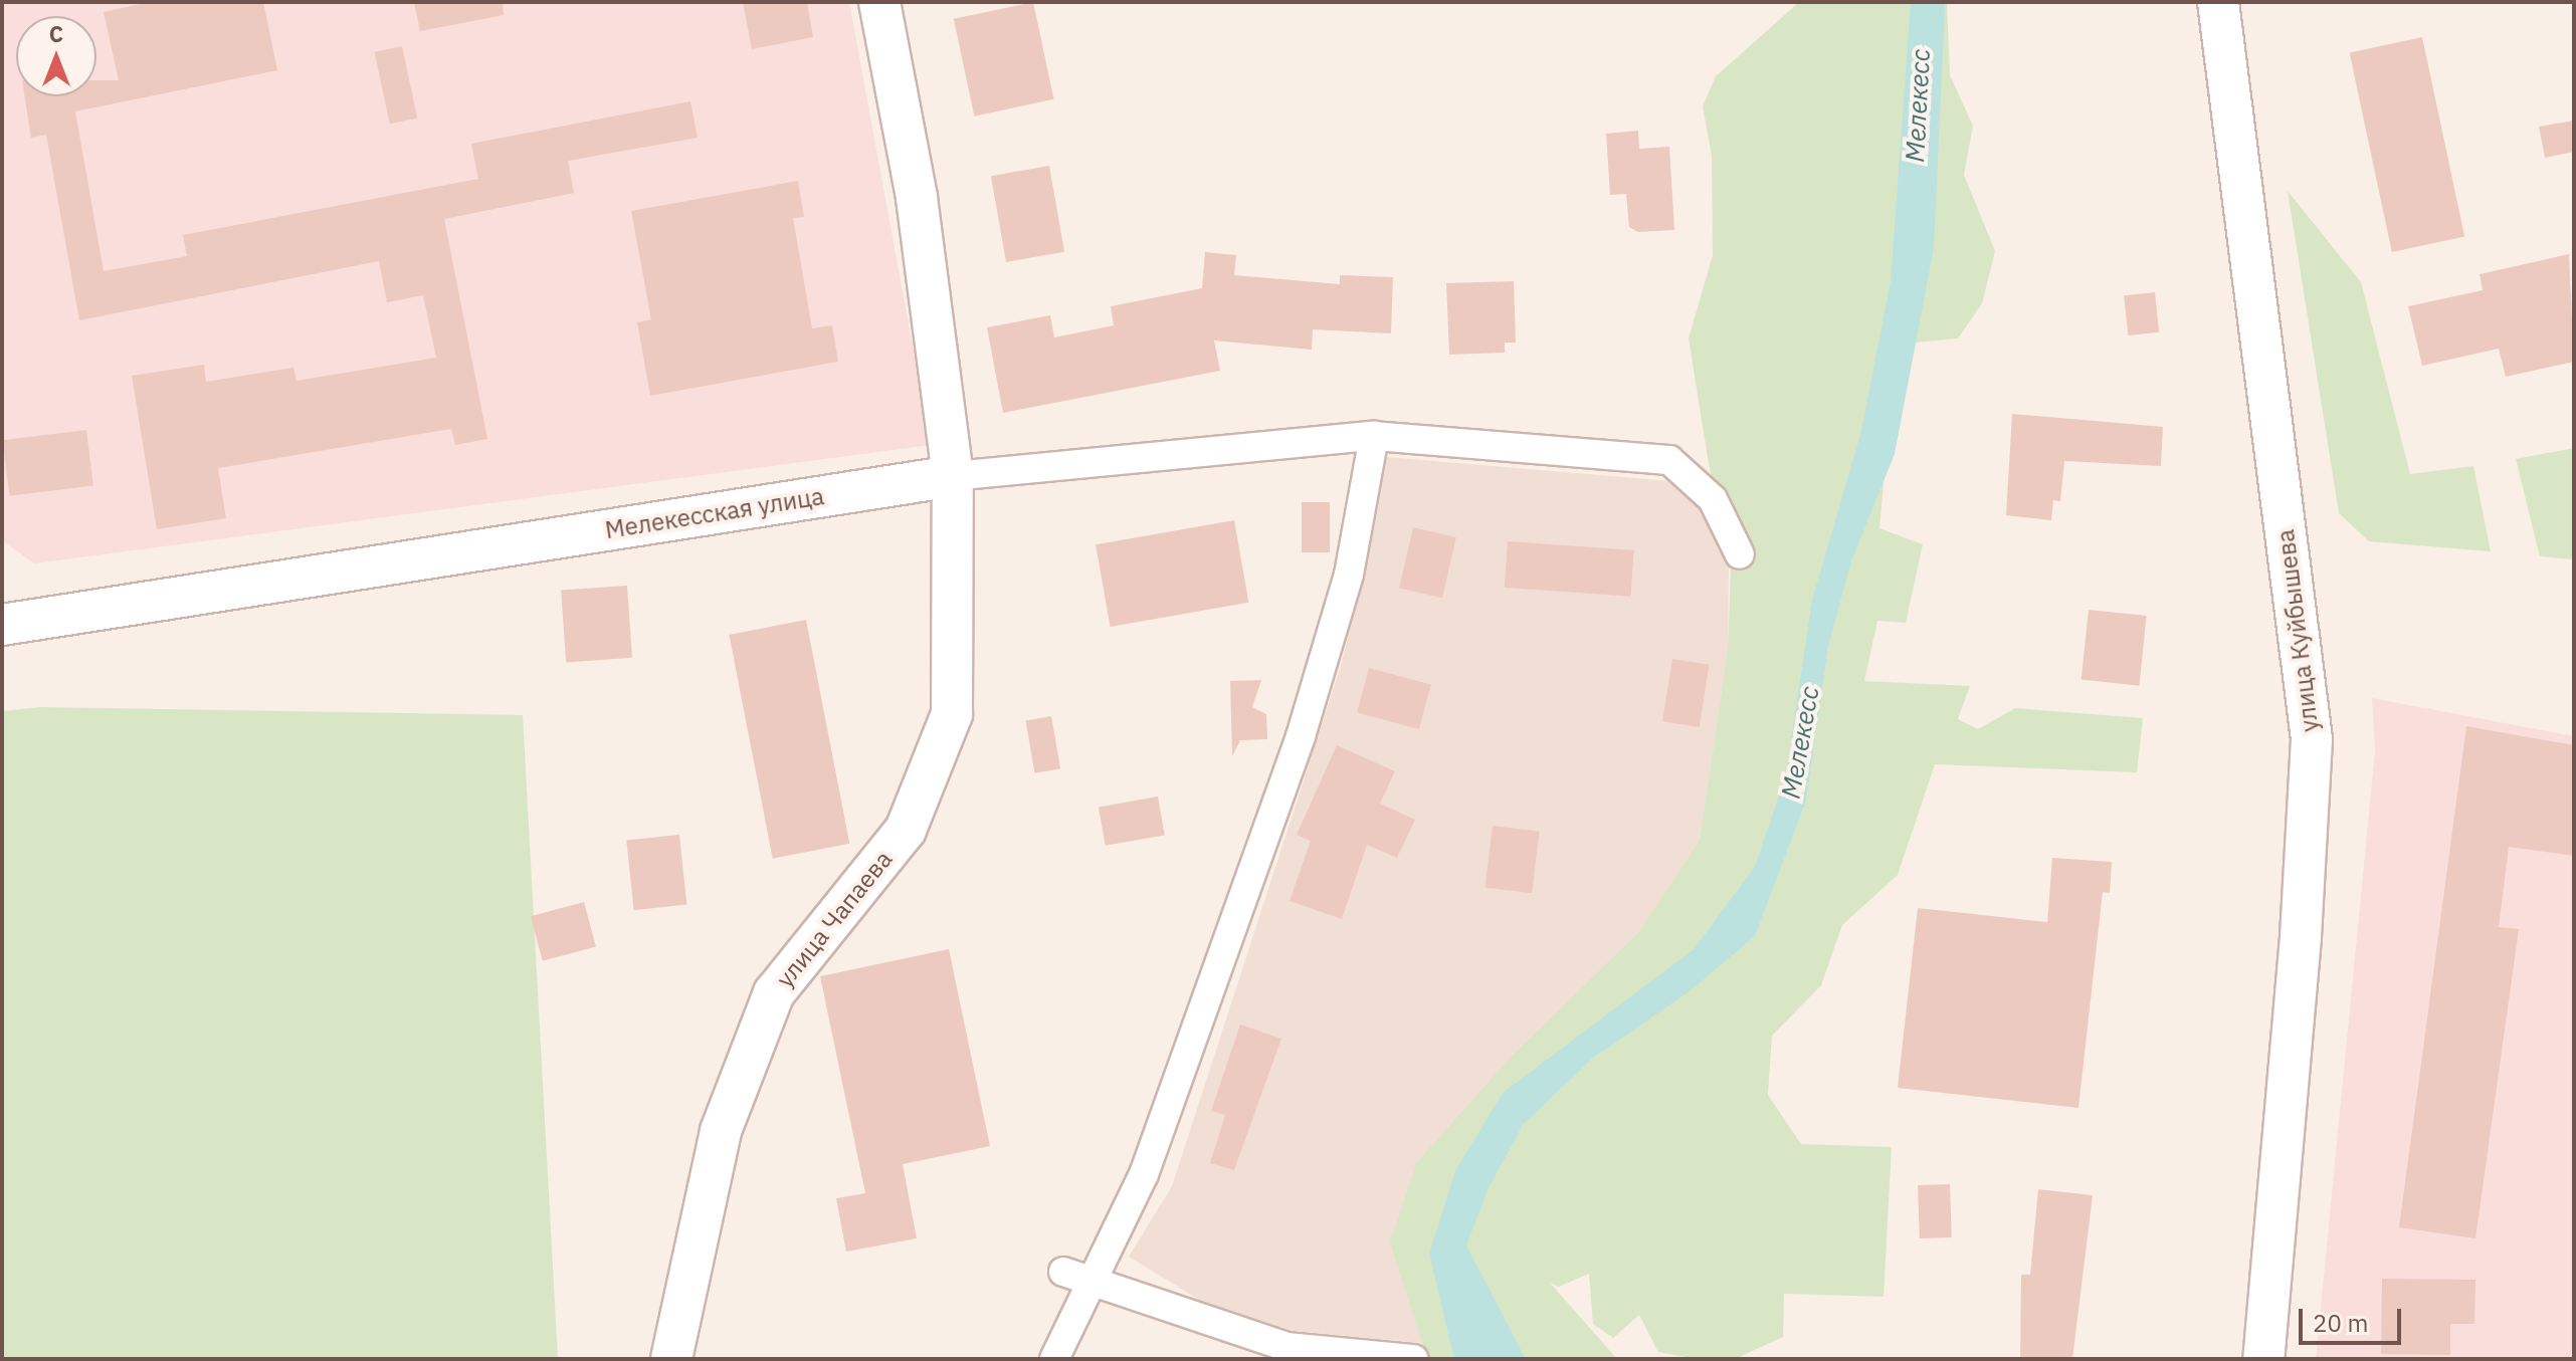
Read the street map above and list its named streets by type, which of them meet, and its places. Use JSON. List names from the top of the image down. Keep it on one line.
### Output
{"streets":{"street":["Мелекесская улица","улица Куйбышева","улица Чапаева"]},"crossings":[["Мелекесская улица","улица Чапаева"]],"water":["Мелекесс"],"scale_bar":"20 m","north":"top"}
